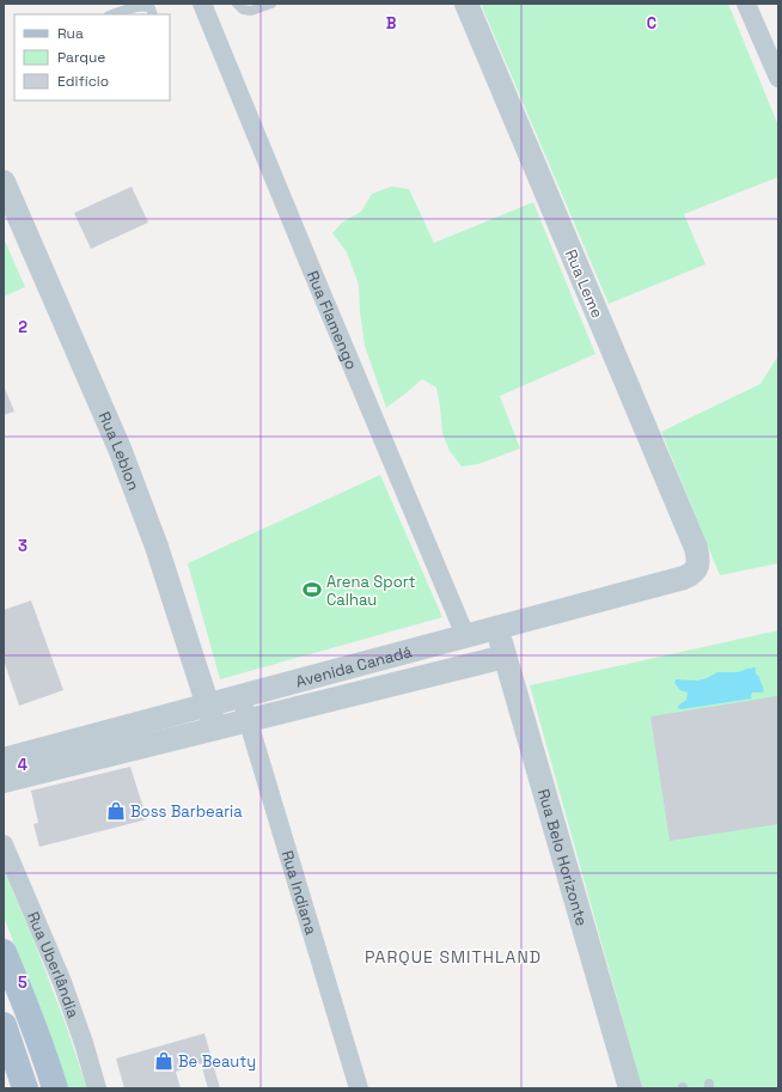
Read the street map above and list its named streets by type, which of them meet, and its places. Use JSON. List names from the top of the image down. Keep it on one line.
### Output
{"streets":{"street":["Rua Leme","Rua Flamengo","Rua Leblon","Avenida Canadá","Rua Belo Horizonte","Rua Indiana","Rua Uberlândia"]},"crossings":[["Rua Leme","Avenida Canadá"],["Rua Flamengo","Avenida Canadá"],["Rua Leblon","Avenida Canadá"],["Avenida Canadá","Rua Belo Horizonte"],["Avenida Canadá","Rua Indiana"]],"districts":["PARQUE SMITHLAND"],"places":{"sports":["Arena Sport Calhau"],"shop":["Boss Barbearia","Be Beauty"]},"legend":["Rua","Parque","Edifício"],"grid":{"columns":["B","C"],"rows":["2","3","4","5"]}}
